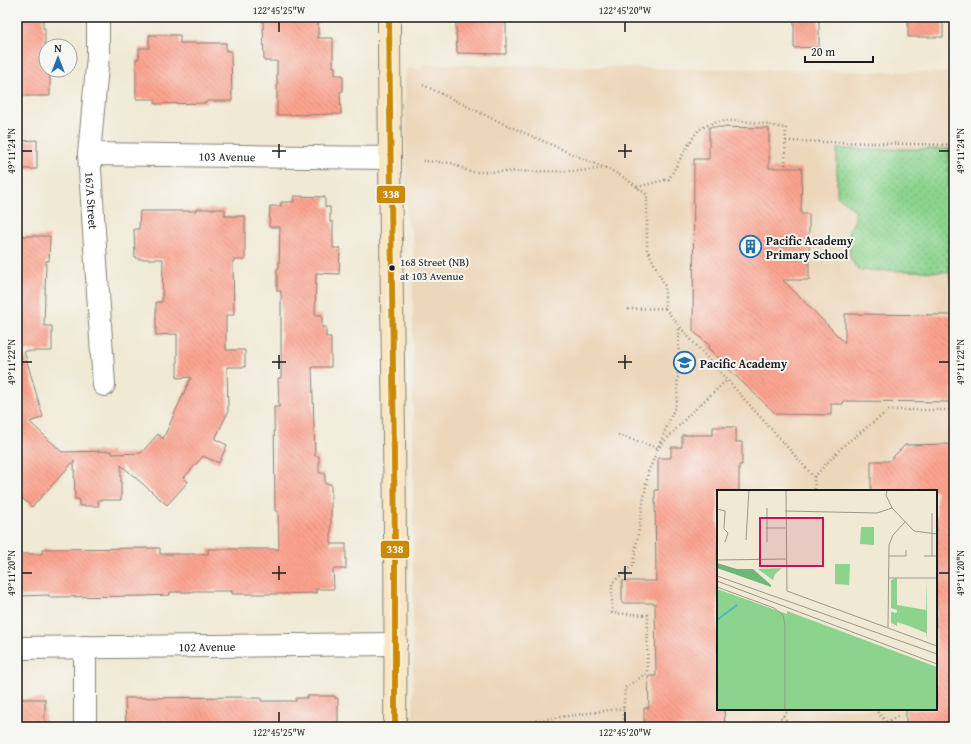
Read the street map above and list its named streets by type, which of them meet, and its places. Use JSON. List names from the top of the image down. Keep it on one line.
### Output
{"streets":{"street":["103 Avenue","167A Street","102 Avenue"]},"crossings":[["103 Avenue","167A Street"]],"places":{"building":["Pacific Academy Primary School"],"other":["168 Street (NB) at 103 Avenue"],"school or university":["Pacific Academy"]},"lines":["transit line 338"],"scale_bar":"20 m","north":"top","coordinates":["122°45'25\"W","122°45'20\"W","49°11'24\"N","49°11'22\"N","49°11'20\"N"]}
